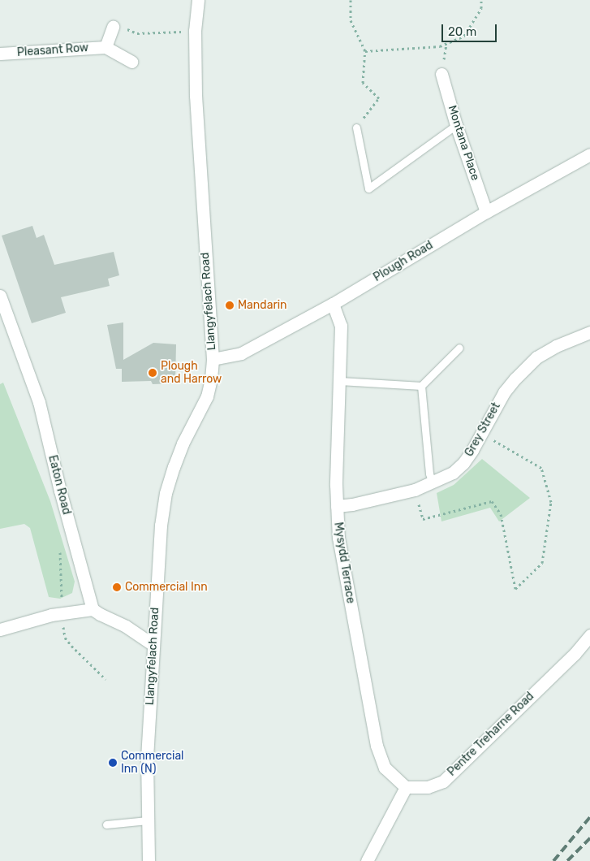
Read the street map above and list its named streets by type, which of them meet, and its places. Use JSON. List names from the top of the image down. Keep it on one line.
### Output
{"streets":{"street":["Pleasant Row","Montana Place","Plough Road","Llangyfelach Road","Grey Street","Eaton Road","Mysydd Terrace","Pentre Treharne Road"]},"crossings":[["Montana Place","Plough Road"],["Plough Road","Llangyfelach Road"],["Plough Road","Mysydd Terrace"],["Grey Street","Mysydd Terrace"],["Mysydd Terrace","Pentre Treharne Road"]],"places":["Mandarin","Plough and Harrow","Commercial Inn","Commercial Inn (N)"],"scale_bar":"20 m"}
